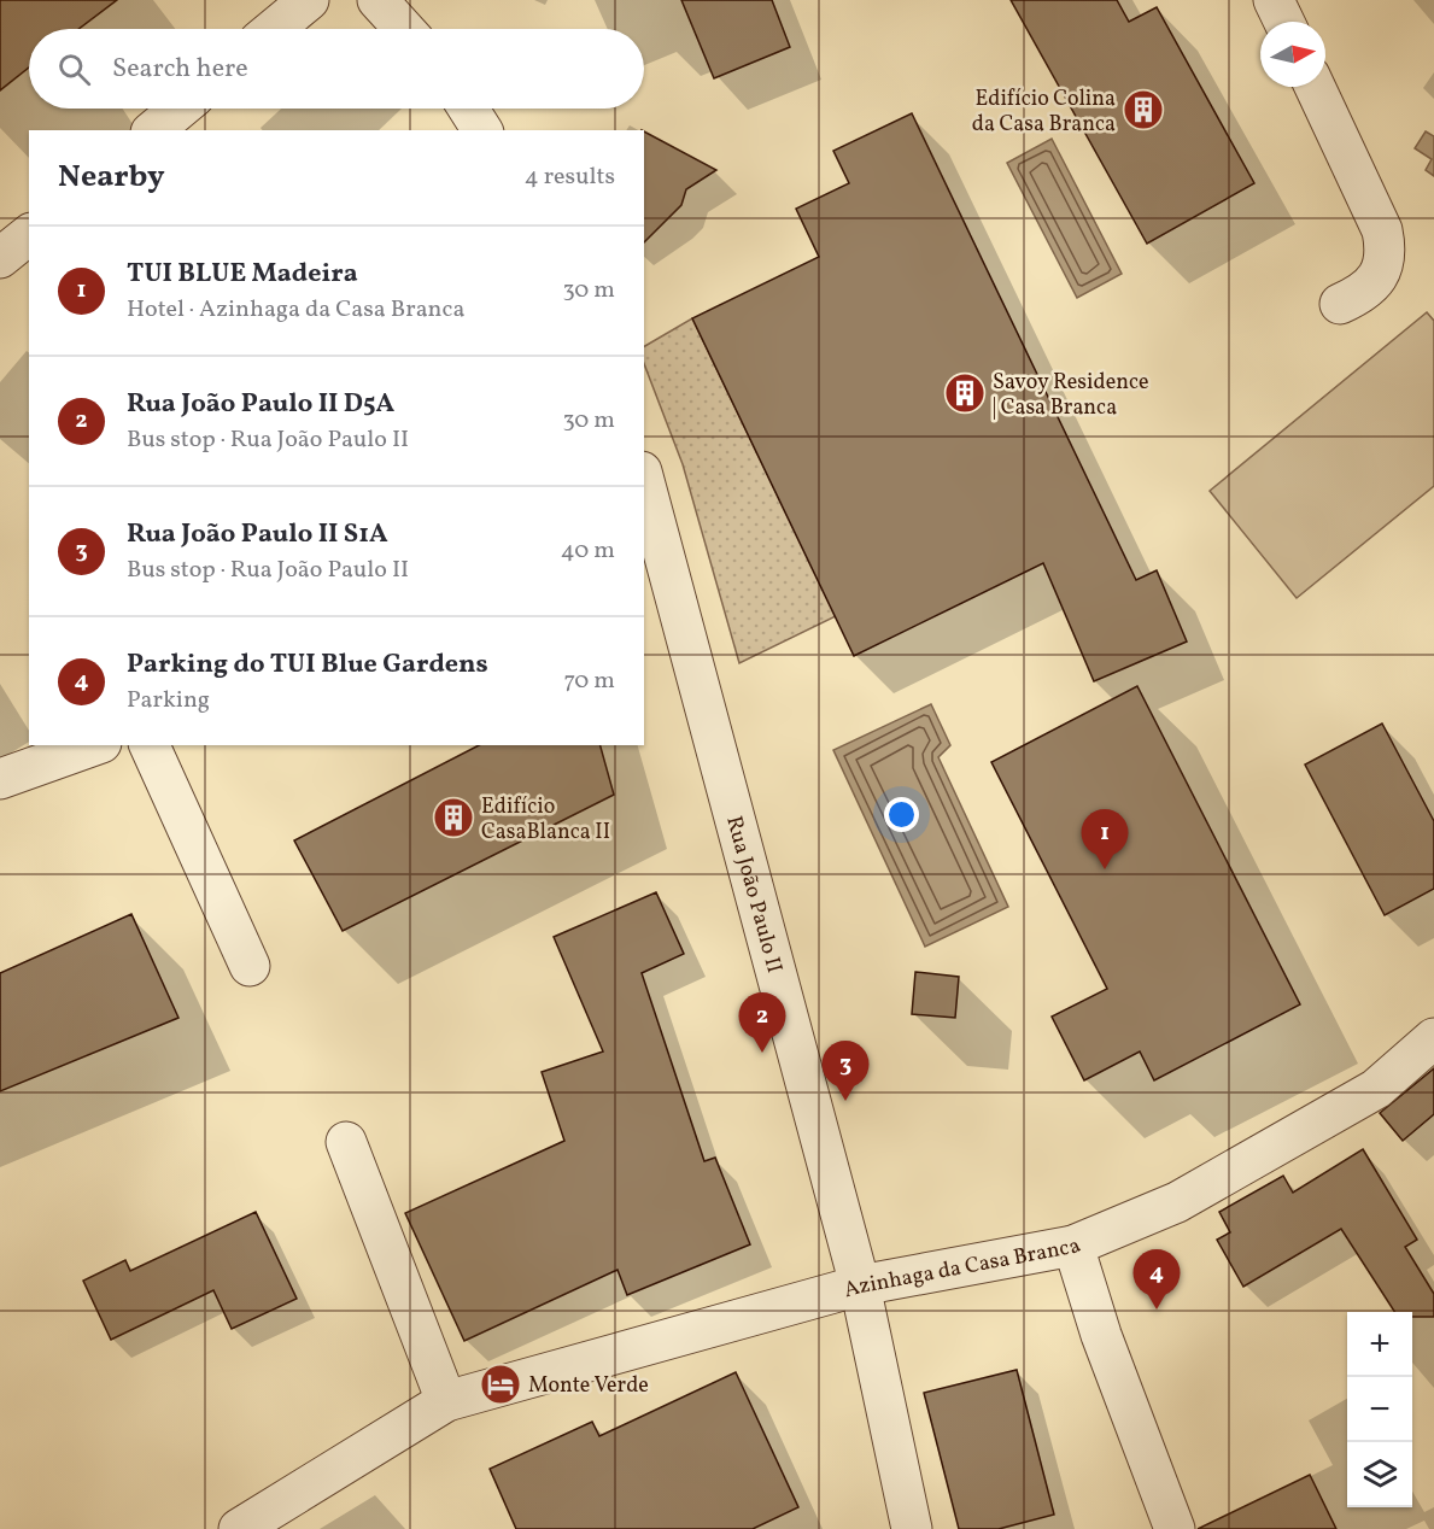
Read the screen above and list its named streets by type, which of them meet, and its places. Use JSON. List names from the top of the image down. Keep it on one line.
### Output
{"streets":{"street":["Rua João Paulo II","Azinhaga da Casa Branca"]},"crossings":[["Rua João Paulo II","Azinhaga da Casa Branca"]],"places":{"building":["Edifício Colina da Casa Branca","Savoy Residence | Casa Branca","Edifício CasaBlanca II"],"hotel":["Monte Verde"]},"north":"right","page":{"search":"Search here","heading":["Nearby","4 results"],"list":[{"mark":"1","name":"TUI BLUE Madeira","note":"Hotel · Azinhaga da Casa Branca","value":"30 m"},{"mark":"2","name":"Rua João Paulo II D5A","note":"Bus stop · Rua João Paulo II","value":"30 m"},{"mark":"3","name":"Rua João Paulo II S1A","note":"Bus stop · Rua João Paulo II","value":"40 m"},{"mark":"4","name":"Parking do TUI Blue Gardens","note":"Parking","value":"70 m"}],"pins":["1","2","3","4"],"map_buttons":["+","−"]}}
